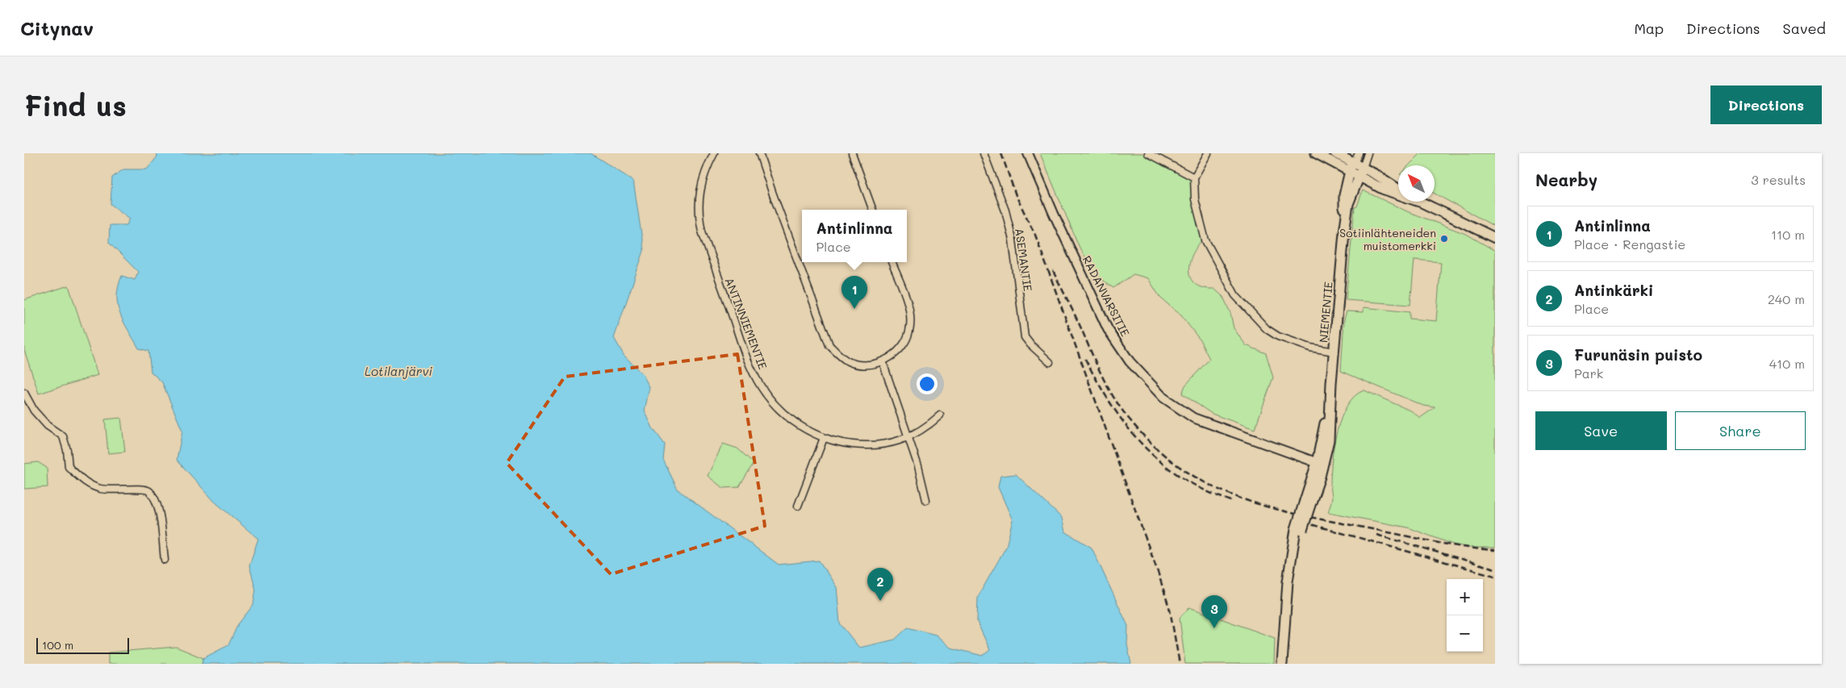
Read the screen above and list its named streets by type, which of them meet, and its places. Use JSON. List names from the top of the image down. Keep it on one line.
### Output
{"streets":{"main road":["NIEMENTIE"],"street":["ASEMANTIE","RADANVARSITIE","ANTINNIEMENTIE"]},"crossings":[["RADANVARSITIE","NIEMENTIE"]],"water":["Lotilanjärvi"],"places":["Sotiinlähteneiden muistomerkki"],"scale_bar":"100 m","north":"top left","page":{"header":"Citynav","nav":["Map","Directions","Saved"],"buttons":["Directions",["Save","Share"]],"title":"Find us","heading":["Nearby","3 results"],"list":[{"mark":"1","name":"Antinlinna","note":"Place · Rengastie","value":"110 m"},{"mark":"2","name":"Antinkärki","note":"Place","value":"240 m"},{"mark":"3","name":"Furunäsin puisto","note":"Park","value":"410 m"}],"popup":["Antinlinna","Place"],"pins":["1","2","3"],"map_buttons":["+","−"],"scale":"100 m"}}
